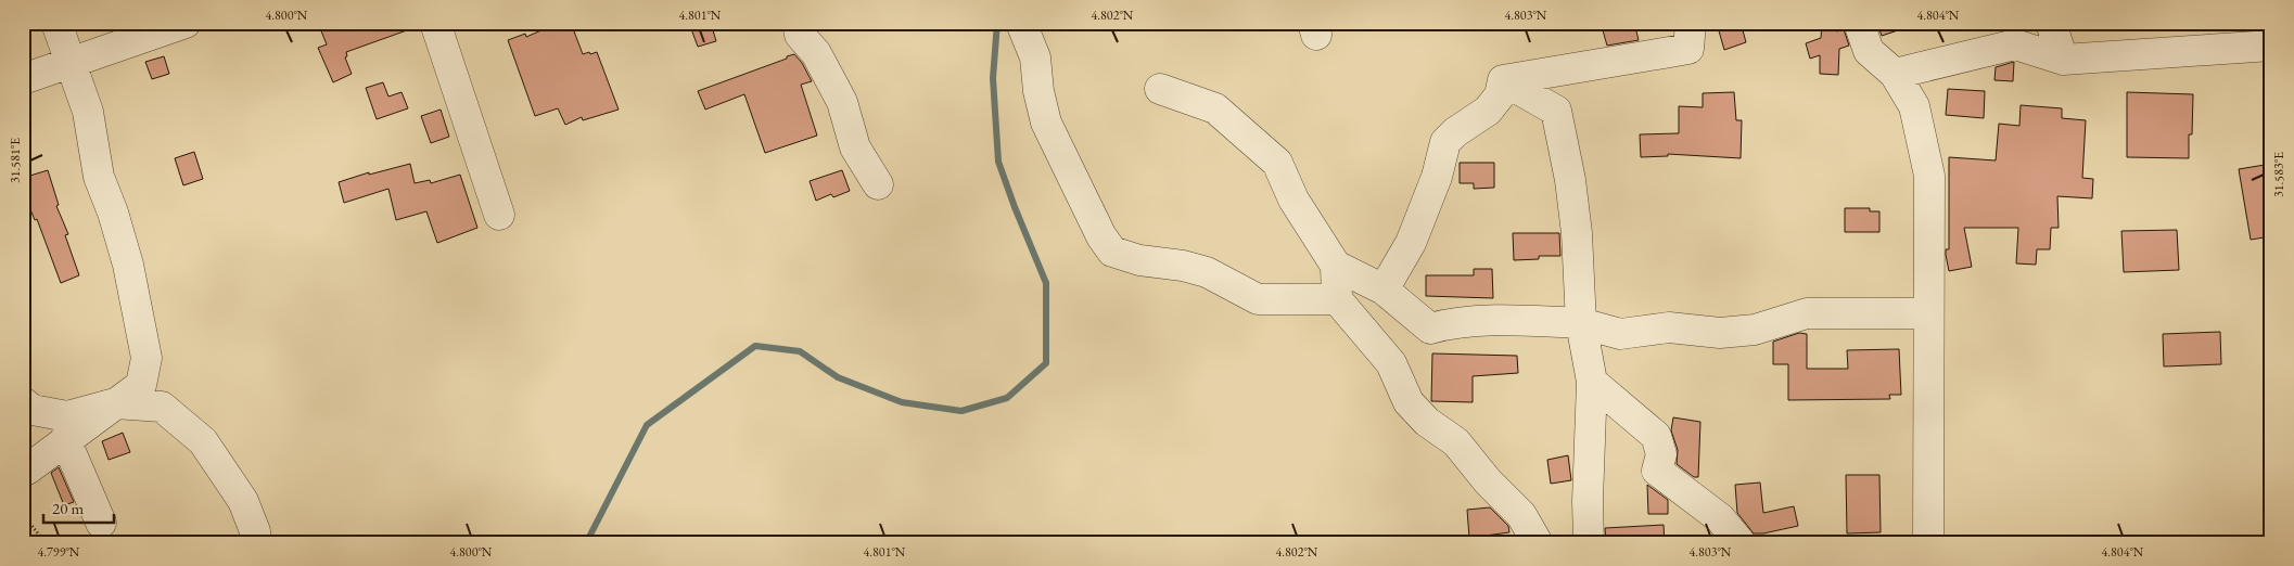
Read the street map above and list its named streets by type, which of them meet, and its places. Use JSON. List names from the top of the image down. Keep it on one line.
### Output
{"scale_bar":"20 m","coordinates":["4.800°N","4.801°N","4.802°N","4.803°N","4.804°N","31.581°E","31.583°E","4.799°N"]}
